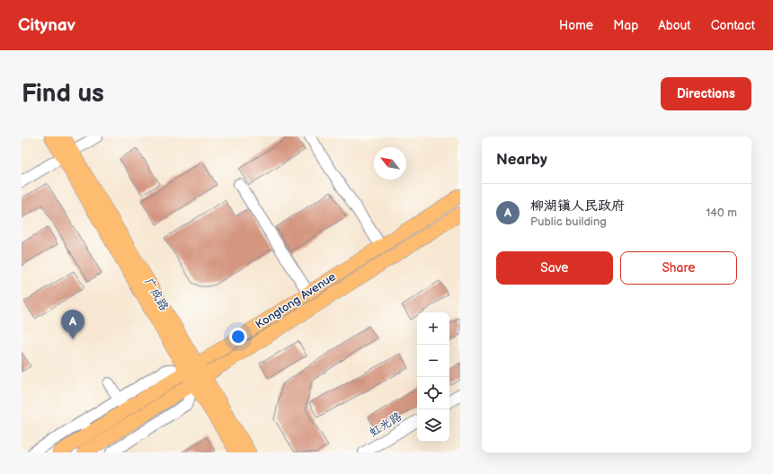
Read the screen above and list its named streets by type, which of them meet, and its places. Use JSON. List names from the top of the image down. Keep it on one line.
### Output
{"streets":{"main road":["广成路","Kongtong Avenue"],"street":["虹光路"]},"crossings":[["广成路","Kongtong Avenue"]],"north":"top left","page":{"header":"Citynav","nav":["Home","Map","About","Contact"],"buttons":["Directions",["Save","Share"]],"title":"Find us","heading":"Nearby","list":[{"mark":"A","name":"柳湖镇人民政府","note":"Public building","value":"140 m"}],"pins":"A","map_buttons":["+","−"]}}
